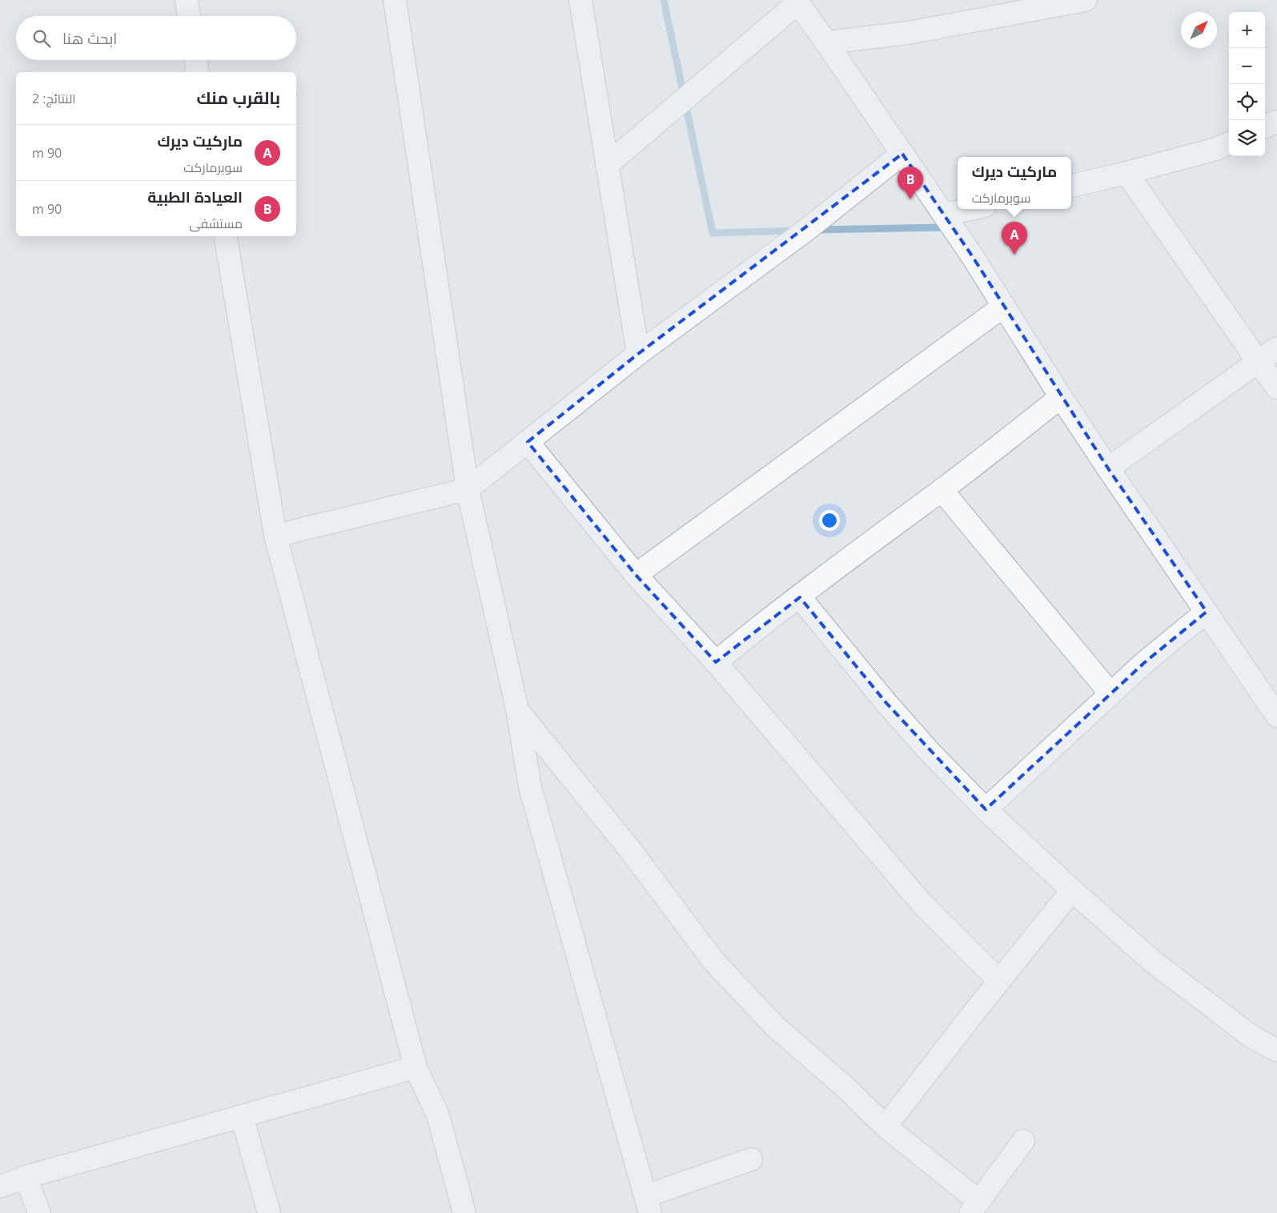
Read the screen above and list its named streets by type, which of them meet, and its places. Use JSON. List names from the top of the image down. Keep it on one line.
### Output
{"north":"top right","page":{"map_buttons":["+","−"],"search":"ابحث هنا","heading":["بالقرب منك","النتائج: 2"],"list":[{"mark":"A","name":"ماركيت ديرك","note":"سوبرماركت","value":"90 m"},{"mark":"B","name":"العيادة الطبية","note":"مستشفى","value":"90 m"}],"popup":["ماركيت ديرك","سوبرماركت"],"pins":["B","A"]}}
